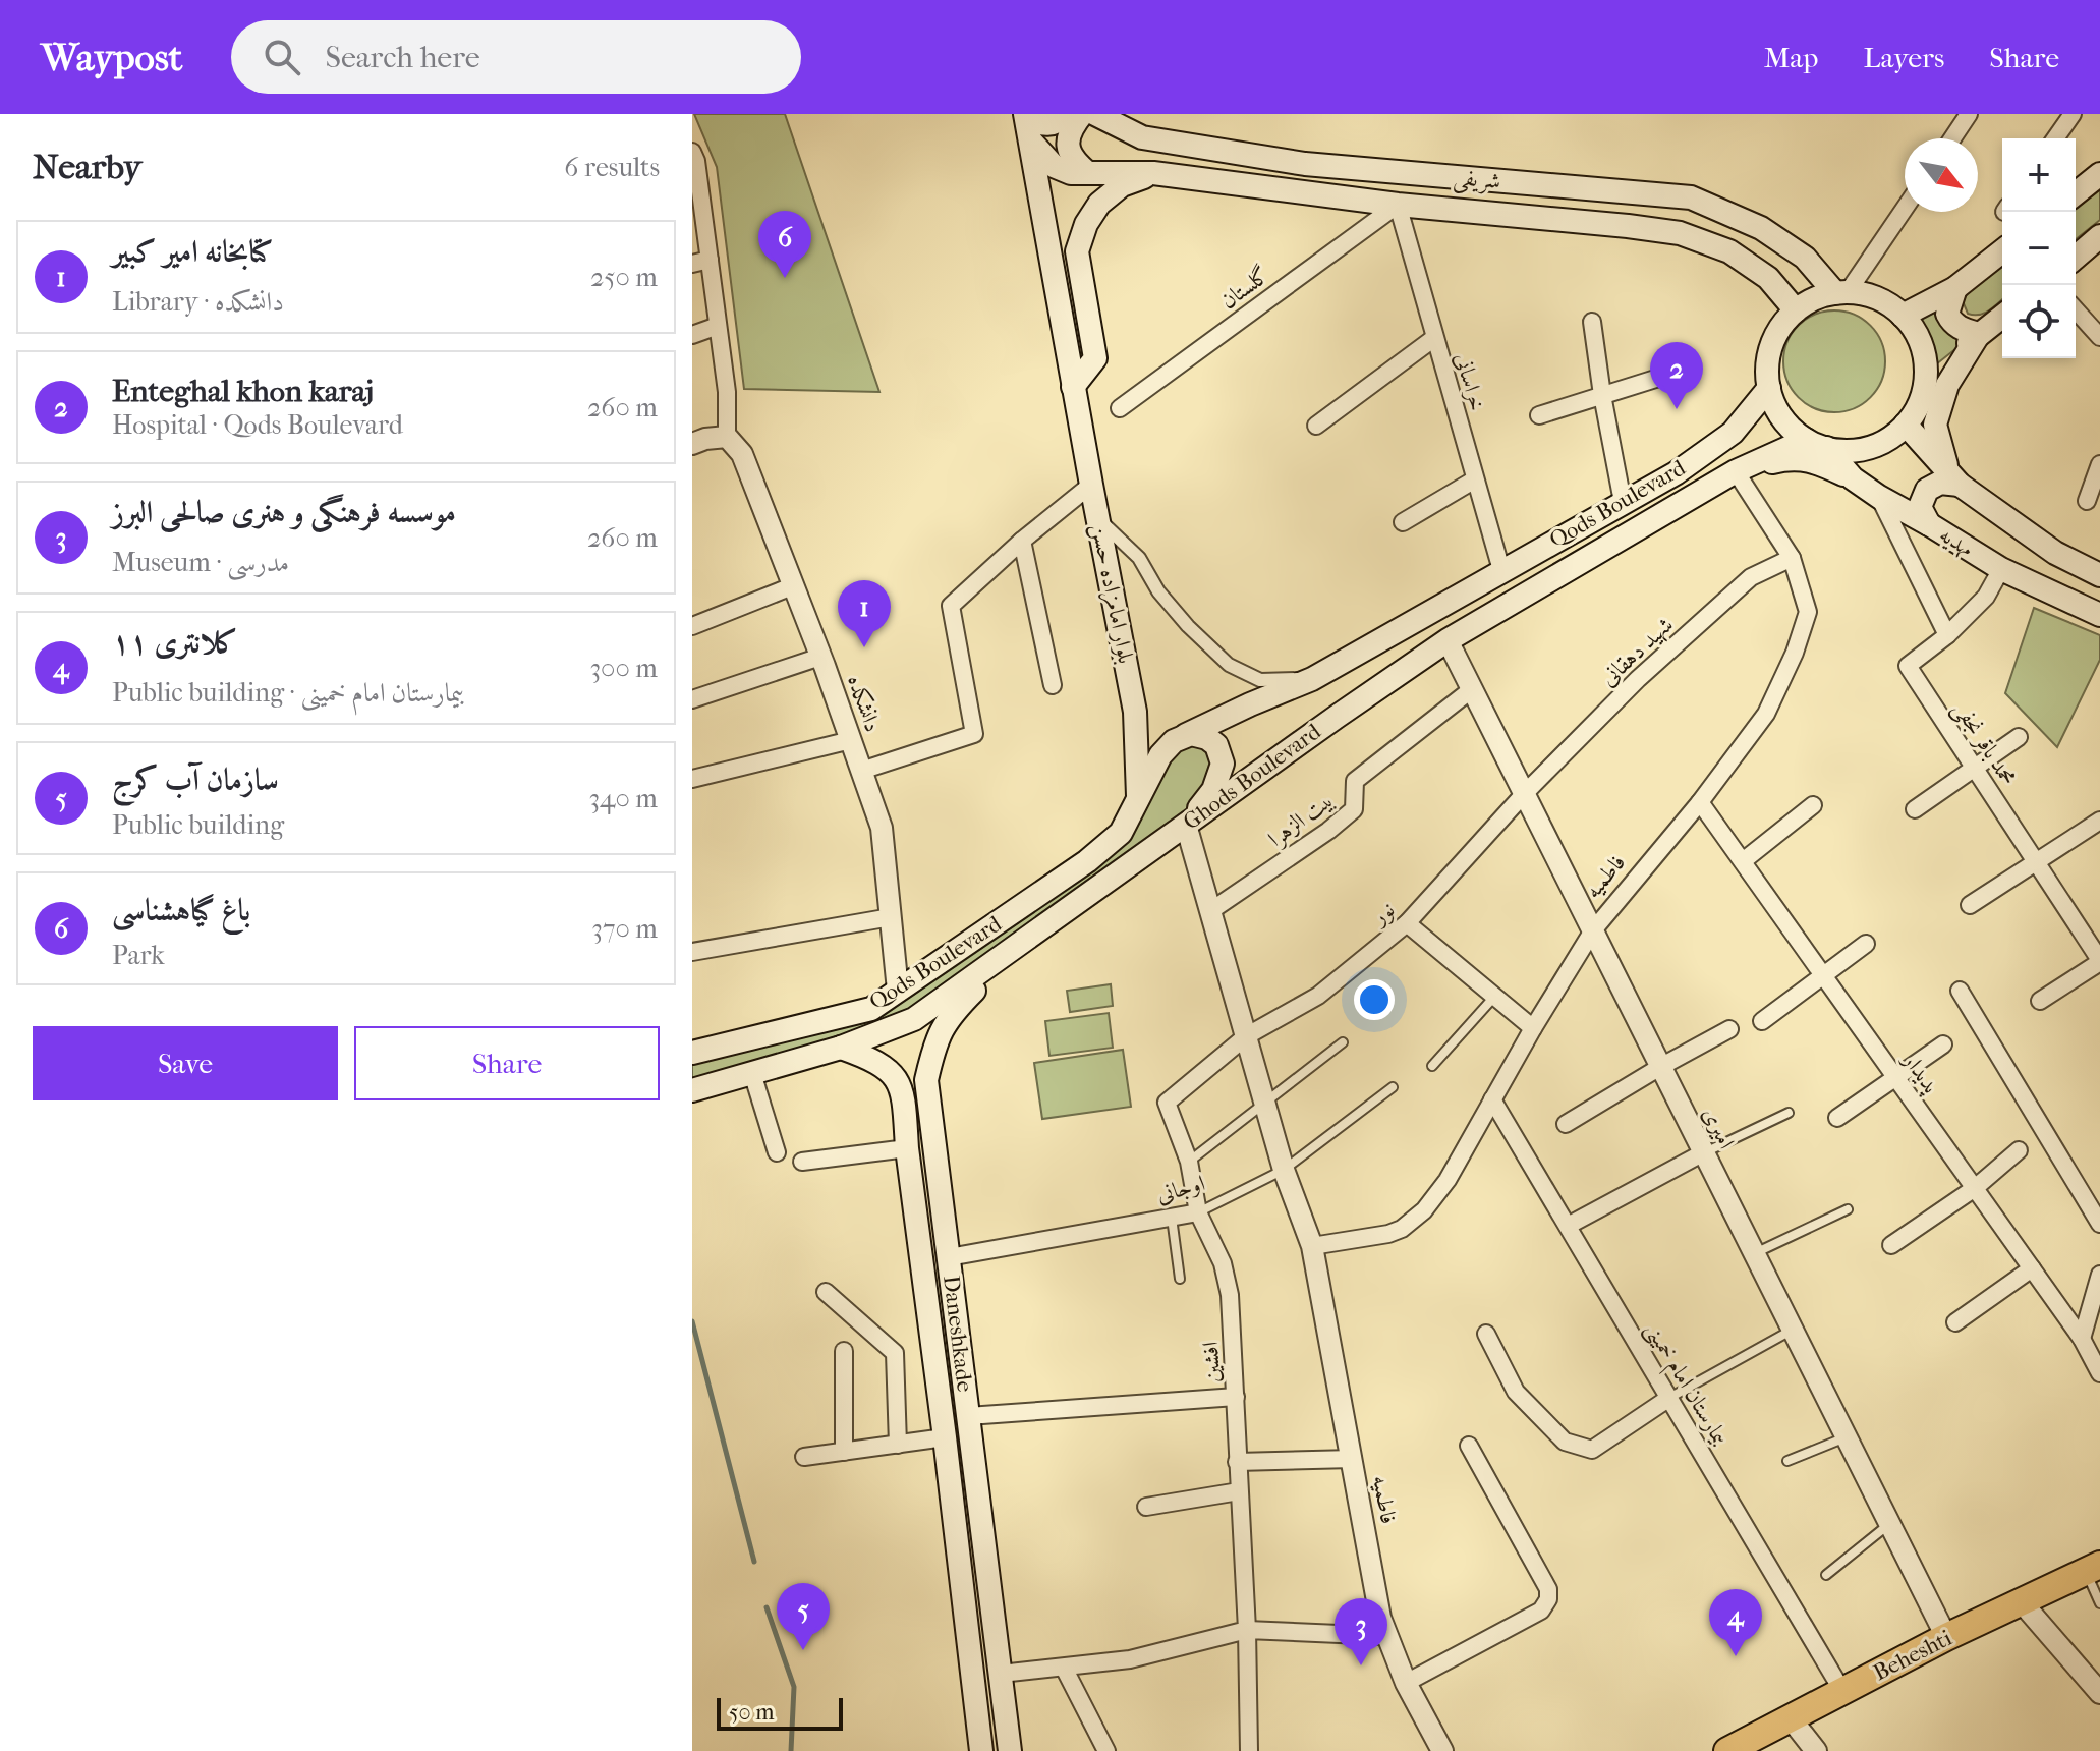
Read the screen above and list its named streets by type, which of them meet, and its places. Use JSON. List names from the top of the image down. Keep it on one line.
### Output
{"streets":{"main road":["شریفی","Qods Boulevard","مهدیه","بلوار امامزاده حسن","Ghods Boulevard","Daneshkade","Beheshti"],"street":["گلستان","خراسانی","شهید دهقانی","دانشکده","محمد باقر نجفی","بیت الزهرا","فاطمیه","نور","پدیدار","امیری","اوجانی","افشین","بیمارستان امام خمینی"]},"crossings":[["شریفی","گلستان"],["شریفی","خراسانی"],["شریفی","Qods Boulevard"],["شریفی","مهدیه"],["شریفی","بلوار امامزاده حسن"],["شریفی","Ghods Boulevard"],["گلستان","خراسانی"],["خراسانی","Qods Boulevard"],["Qods Boulevard","مهدیه"],["Qods Boulevard","بلوار امامزاده حسن"],["Qods Boulevard","دانشکده"],["Qods Boulevard","Ghods Boulevard"],["مهدیه","محمد باقر نجفی"],["مهدیه","Ghods Boulevard"],["شهید دهقانی","فاطمیه"],["شهید دهقانی","نور"],["شهید دهقانی","امیری"],["Ghods Boulevard","فاطمیه"],["Ghods Boulevard","امیری"],["Ghods Boulevard","Daneshkade"],["بیت الزهرا","فاطمیه"],["بیت الزهرا","امیری"],["فاطمیه","نور"],["فاطمیه","پدیدار"],["فاطمیه","امیری"],["فاطمیه","اوجانی"],["فاطمیه","بیمارستان امام خمینی"],["نور","امیری"],["نور","افشین"],["امیری","Beheshti"],["اوجانی","Daneshkade"],["اوجانی","افشین"],["بیمارستان امام خمینی","Beheshti"]],"scale_bar":"50 m","north":"bottom right","page":{"header":"Waypost","search":"Search here","nav":["Map","Layers","Share"],"heading":["Nearby","6 results"],"map_buttons":["+","−"],"pins":["6","2","1","5","4","3"],"list":[{"mark":"1","name":"کتابخانه امیر کبیر","note":"Library · دانشکده","value":"250 m"},{"mark":"2","name":"Enteghal khon karaj","note":"Hospital · Qods Boulevard","value":"260 m"},{"mark":"3","name":"موسسه فرهنگی و هنری صالحی البرز","note":"Museum · مدرسی","value":"260 m"},{"mark":"4","name":"کلانتری ۱۱","note":"Public building · بیمارستان امام خمینی","value":"300 m"},{"mark":"5","name":"سازمان آب کرج","note":"Public building","value":"340 m"},{"mark":"6","name":"باغ گیاهشناسی","note":"Park","value":"370 m"}],"buttons":["Save","Share"],"scale":"50 m"}}
